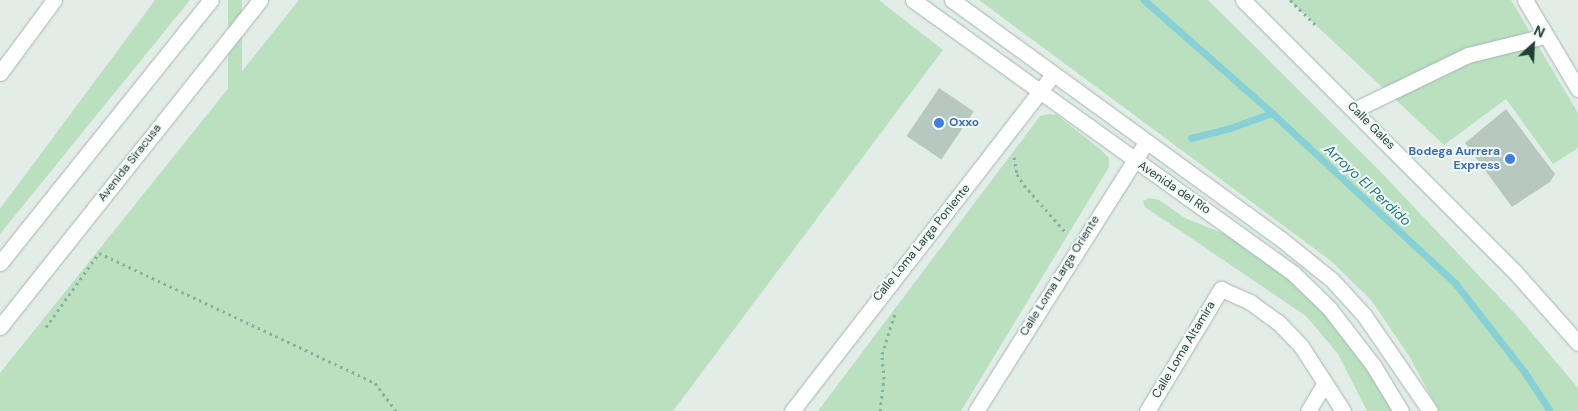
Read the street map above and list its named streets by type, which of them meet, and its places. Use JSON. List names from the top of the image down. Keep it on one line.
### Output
{"streets":{"street":["Calle Gales","Avenida Siracusa","Avenida del Río","Calle Loma Larga Poniente","Calle Loma Larga Oriente","Calle Loma Altamira"]},"crossings":[["Avenida del Río","Calle Loma Larga Poniente"],["Avenida del Río","Calle Loma Larga Oriente"]],"water":["Arroyo El Perdido"],"places":["Oxxo","Bodega Aurrera Express"],"north":"top right"}
